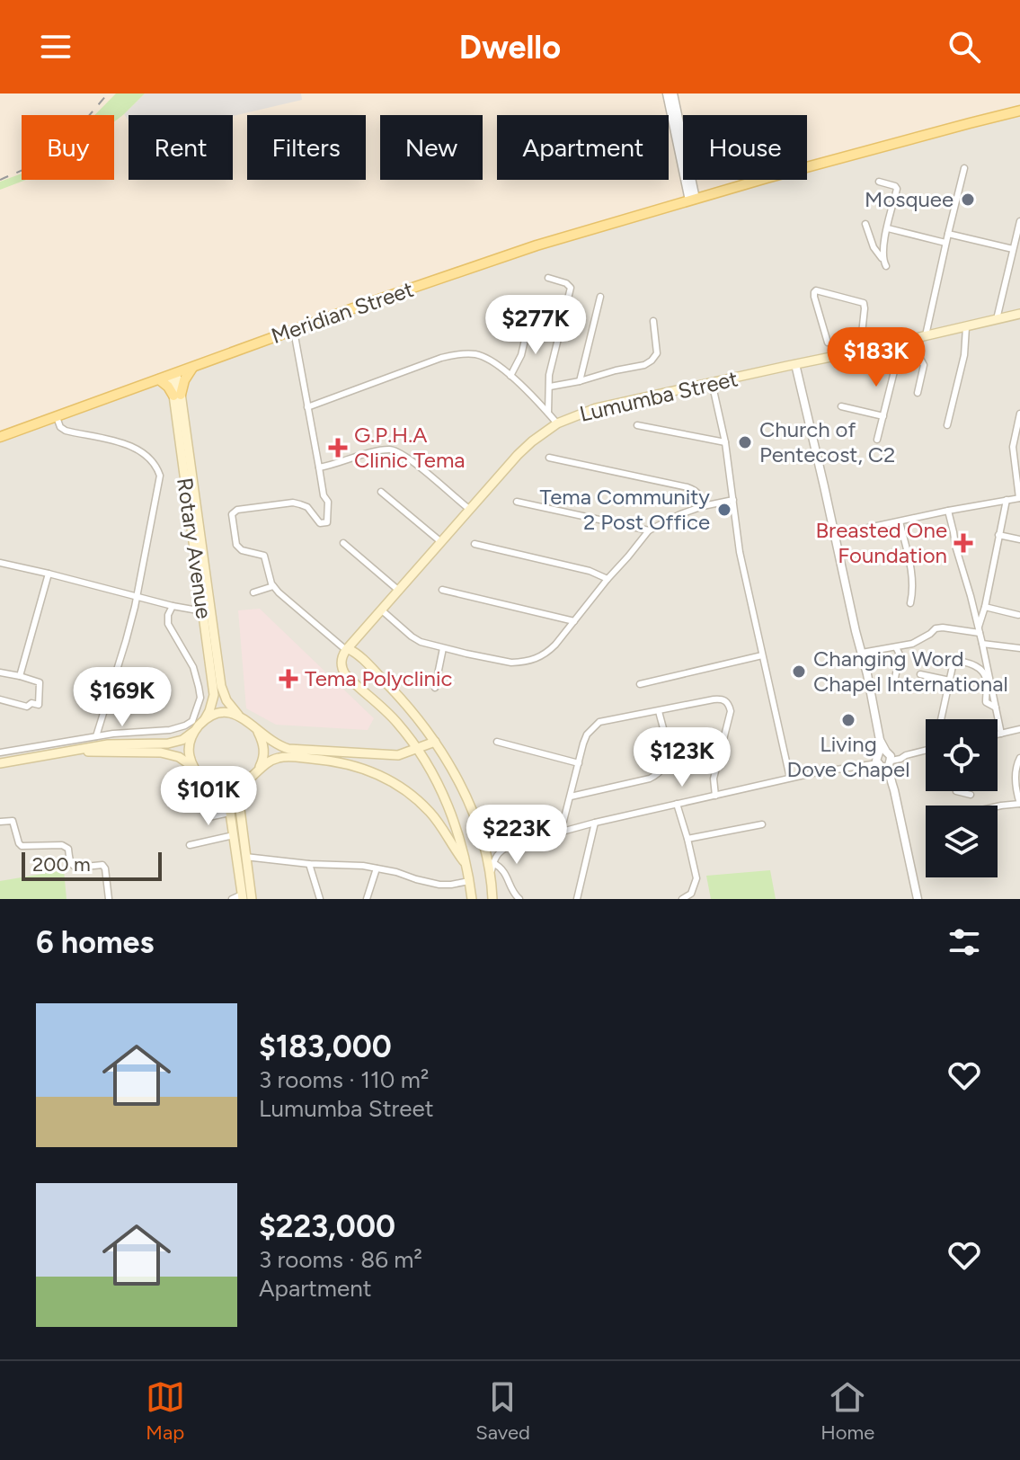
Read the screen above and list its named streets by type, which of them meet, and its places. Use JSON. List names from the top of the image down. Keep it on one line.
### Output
{"streets":{"main road":["Meridian Street","Lumumba Street","Rotary Avenue"]},"crossings":[["Meridian Street","Rotary Avenue"]],"places":{"other":["Mosquee","Church of Pentecost, C2","Tema Community 2 Post Office","Changing Word Chapel International","Living Dove Chapel"],"health":["G.P.H.A Clinic Tema","Breasted One Foundation","Tema Polyclinic"]},"scale_bar":"200 m","page":{"header":"Dwello","chip":["Buy","Rent","Filters","New","Apartment","House"],"price":["$277K","$183K","$169K","$123K","$101K","$223K"],"scale":"200 m","heading":"6 homes","list":[{"name":"$183,000","note":"3 rooms · 110 m² · Lumumba Street"},{"name":"$223,000","note":"3 rooms · 86 m² · Apartment"}],"tabs":["Map","Saved","Home"]}}
